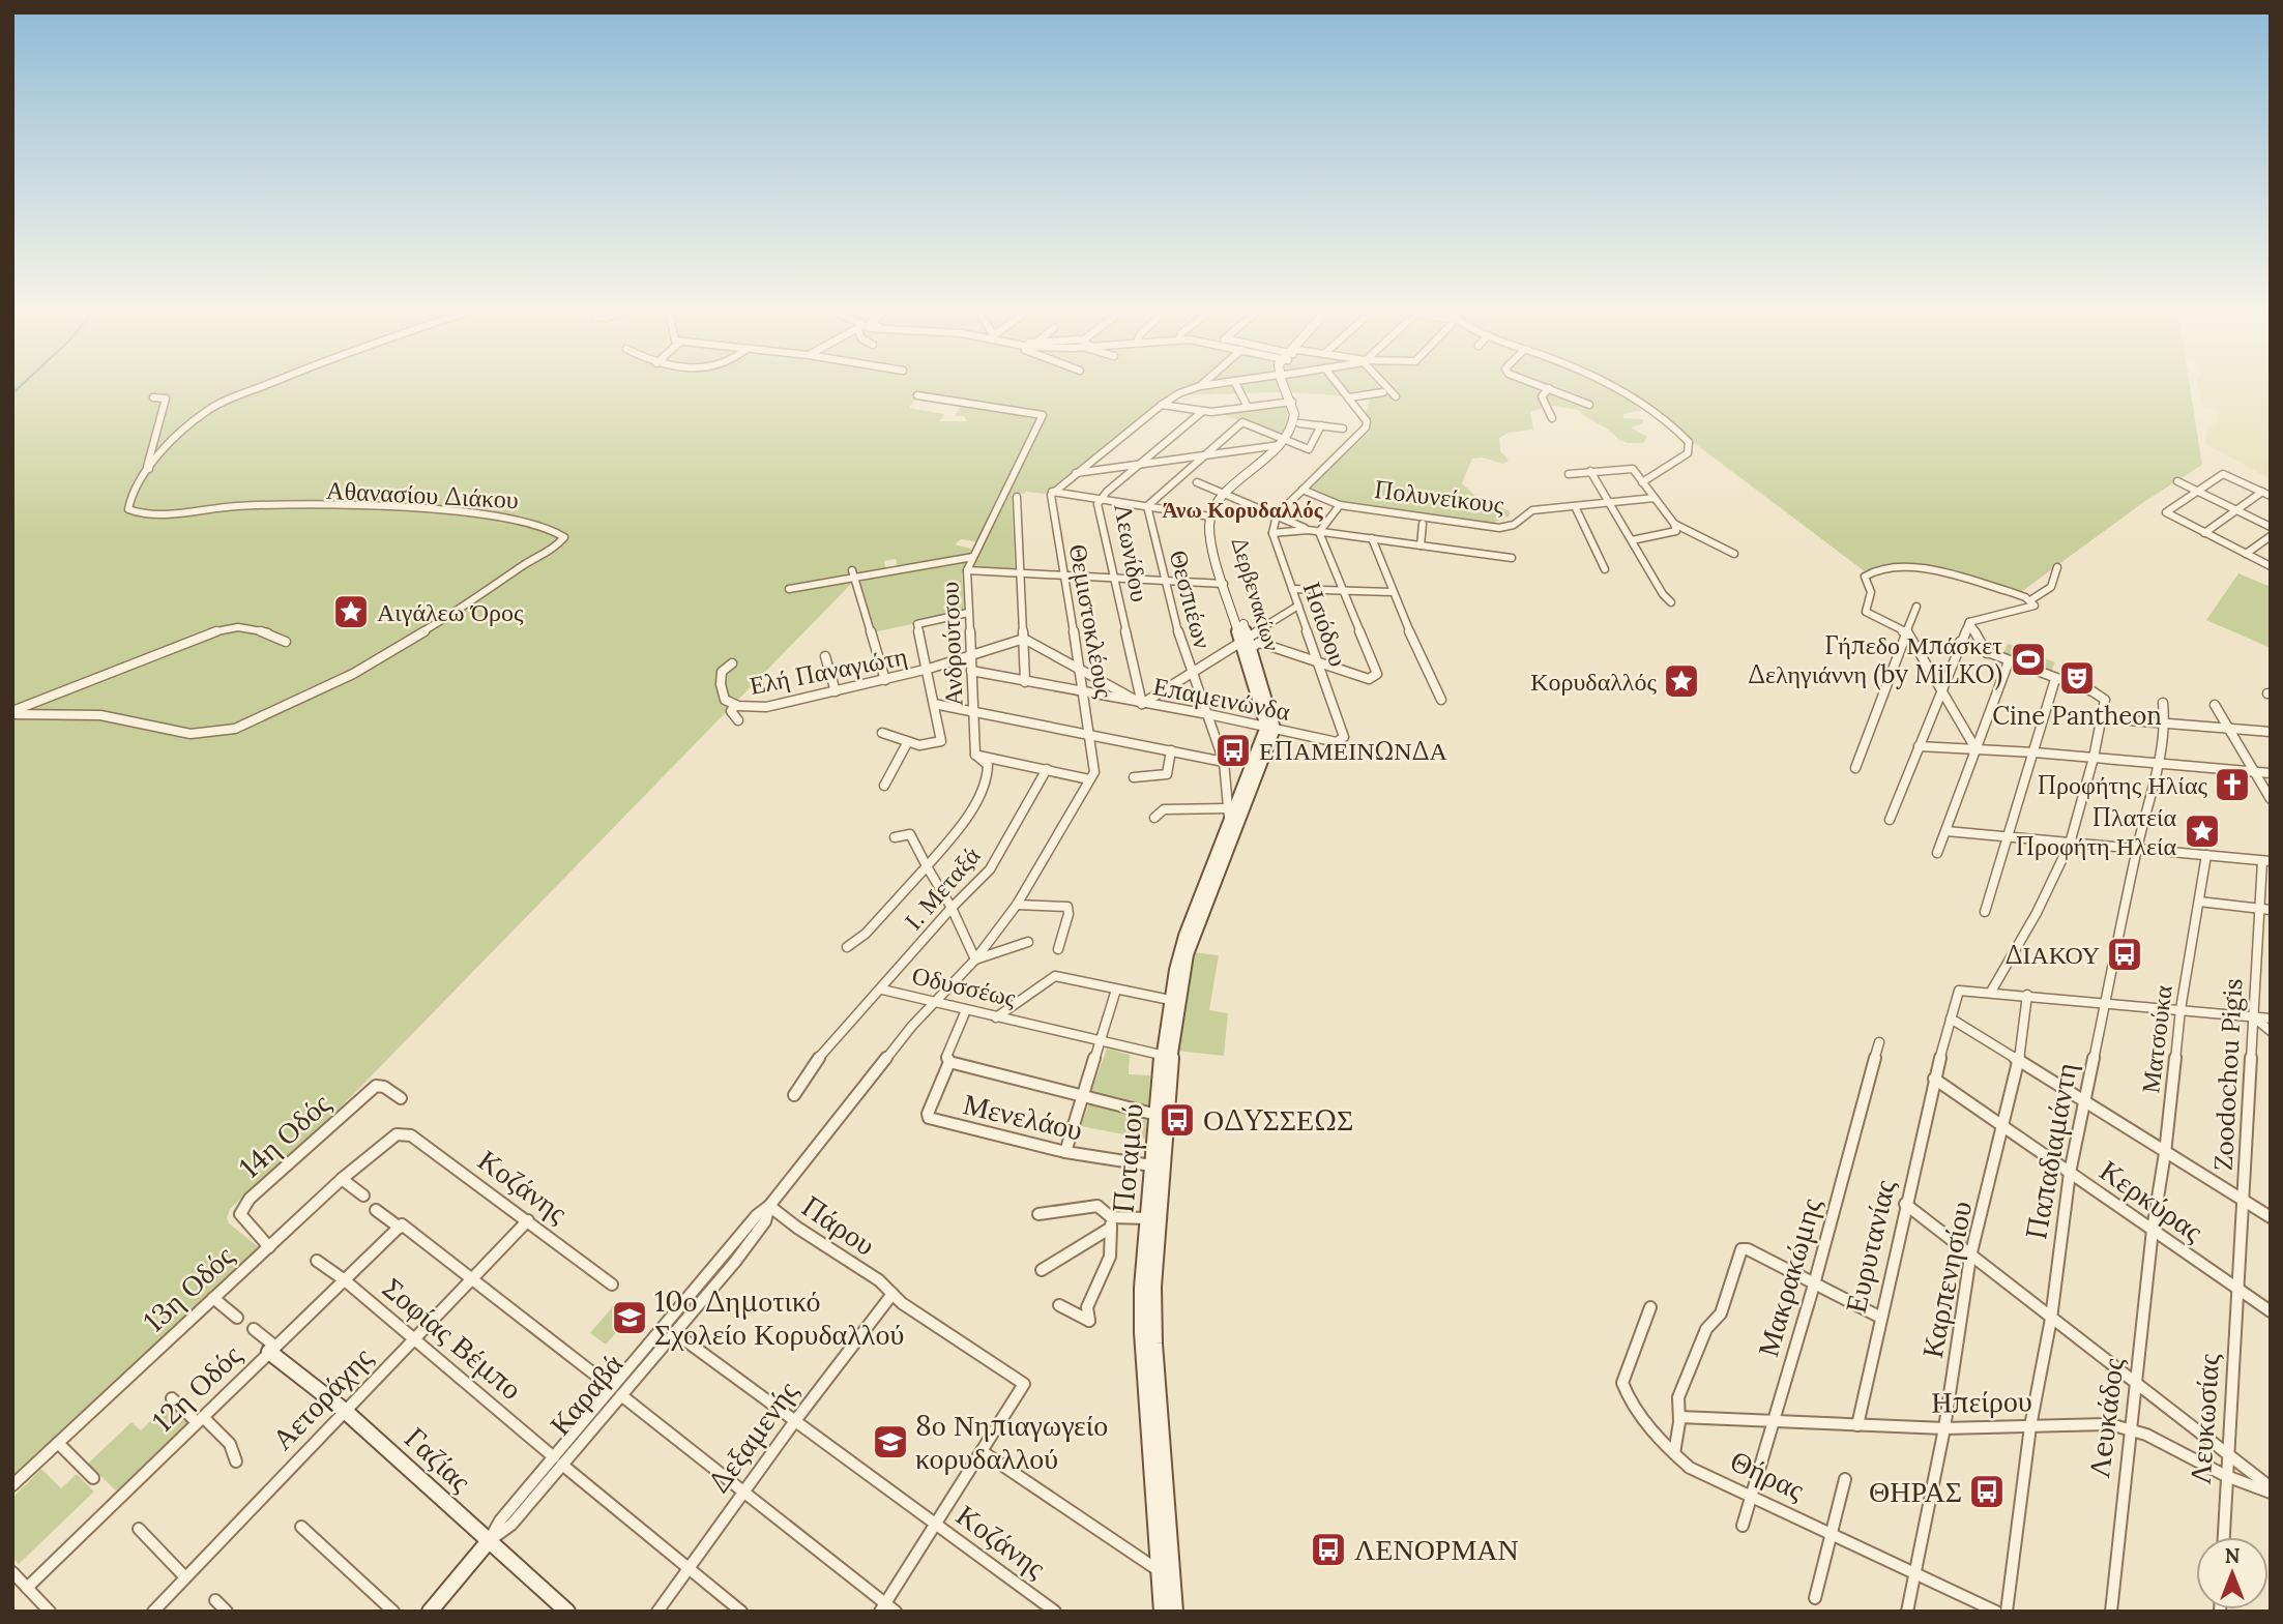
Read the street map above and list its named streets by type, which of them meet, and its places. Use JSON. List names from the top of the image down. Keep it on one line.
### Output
{"streets":{"street":["Αθανασίου Διάκου","Πολυνείκους","Λεωνίδου","Δερβενακίων","Θεσπιέων","Θεμιστοκλέους","Ησιόδου","Ανδρούτσου","Ελή Παναγιώτη","Επαμεινώνδα","Ι. Μεταξά","Οδυσσέως","Ματσούκα","Zoodochou Pigis","Μενελάου","14η Οδός","Παπαδιαμάντη","Ποταμού","Κοζάνης","Κερκύρας","Πάρου","Ευρυτανίας","Μακρακώμης","Καρπενησίου","13η Οδός","Σοφίας Βέμπο","12η Οδός","Καραβά","Αετοράχης","Ηπείρου","Λeυκάδος","Λευκωσίας","Δεξαμενής","Γαζίας","Θήρας"]},"crossings":[["Λεωνίδου","Επαμεινώνδα"],["Δερβενακίων","Επαμεινώνδα"],["Δερβενακίων","Ποταμού"],["Θεσπιέων","Επαμεινώνδα"],["Θεσπιέων","Ποταμού"],["Θεμιστοκλέους","Επαμεινώνδα"],["Θεμιστοκλέους","Καραβά"],["Ησιόδου","Επαμεινώνδα"],["Ανδρούτσου","Ελή Παναγιώτη"],["Ανδρούτσου","Επαμεινώνδα"],["Επαμεινώνδα","Ποταμού"],["Ι. Μεταξά","Οδυσσέως"],["Οδυσσέως","Ποταμού"],["Οδυσσέως","Καραβά"],["Ματσούκα","Κερκύρας"],["Ματσούκα","Λeυκάδος"],["Zoodochou Pigis","Κερκύρας"],["Zoodochou Pigis","Λευκωσίας"],["Μενελάου","Ποταμού"],["14η Οδός","13η Οδός"],["Παπαδιαμάντη","Κερκύρας"],["Παπαδιαμάντη","Ηπείρου"],["Κοζάνης","13η Οδός"],["Κοζάνης","Καραβά"],["Κοζάνης","Αετοράχης"],["Κοζάνης","Δεξαμενής"],["Κερκύρας","Ευρυτανίας"],["Κερκύρας","Καρπενησίου"],["Κερκύρας","Λeυκάδος"],["Κερκύρας","Λευκωσίας"],["Πάρου","Καραβά"],["Πάρου","Δεξαμενής"],["Ευρυτανίας","Ηπείρου"],["Μακρακώμης","Ηπείρου"],["Μακρακώμης","Θήρας"],["Καρπενησίου","Ηπείρου"],["Καρπενησίου","Θήρας"],["Σοφίας Βέμπο","12η Οδός"],["Σοφίας Βέμπο","Καραβά"],["Σοφίας Βέμπο","Αετοράχης"],["Σοφίας Βέμπο","Δεξαμενής"],["12η Οδός","Γαζίας"],["Καραβά","Γαζίας"],["Αετοράχης","Γαζίας"],["Ηπείρου","Λeυκάδος"],["Ηπείρου","Λευκωσίας"]],"districts":["Άνω Κορυδαλλός"],"places":{"place":["Αιγάλεω Όρος","Κορυδαλλός","Πλατεία Προφήτη Ηλεία"],"sports":["Γήπεδο Μπάσκετ Δεληγιάννη (by MiLKO)"],"theatre":["Cine Pantheon"],"bus stop":["ΕΠΑΜΕΙΝΩΝΔΑ","ΔΙΑΚΟΥ","ΟΔYΣΣΕΩΣ","ΘΗΡΑΣ","ΛΕΝΟΡΜΑΝ"],"church":["Προφήτης Ηλίας"],"school or university":["10ο Δημοτικό Σχολείο Κορυδαλλού","8ο Νηπιαγωγείο κορυδαλλού"]},"north":"top"}
